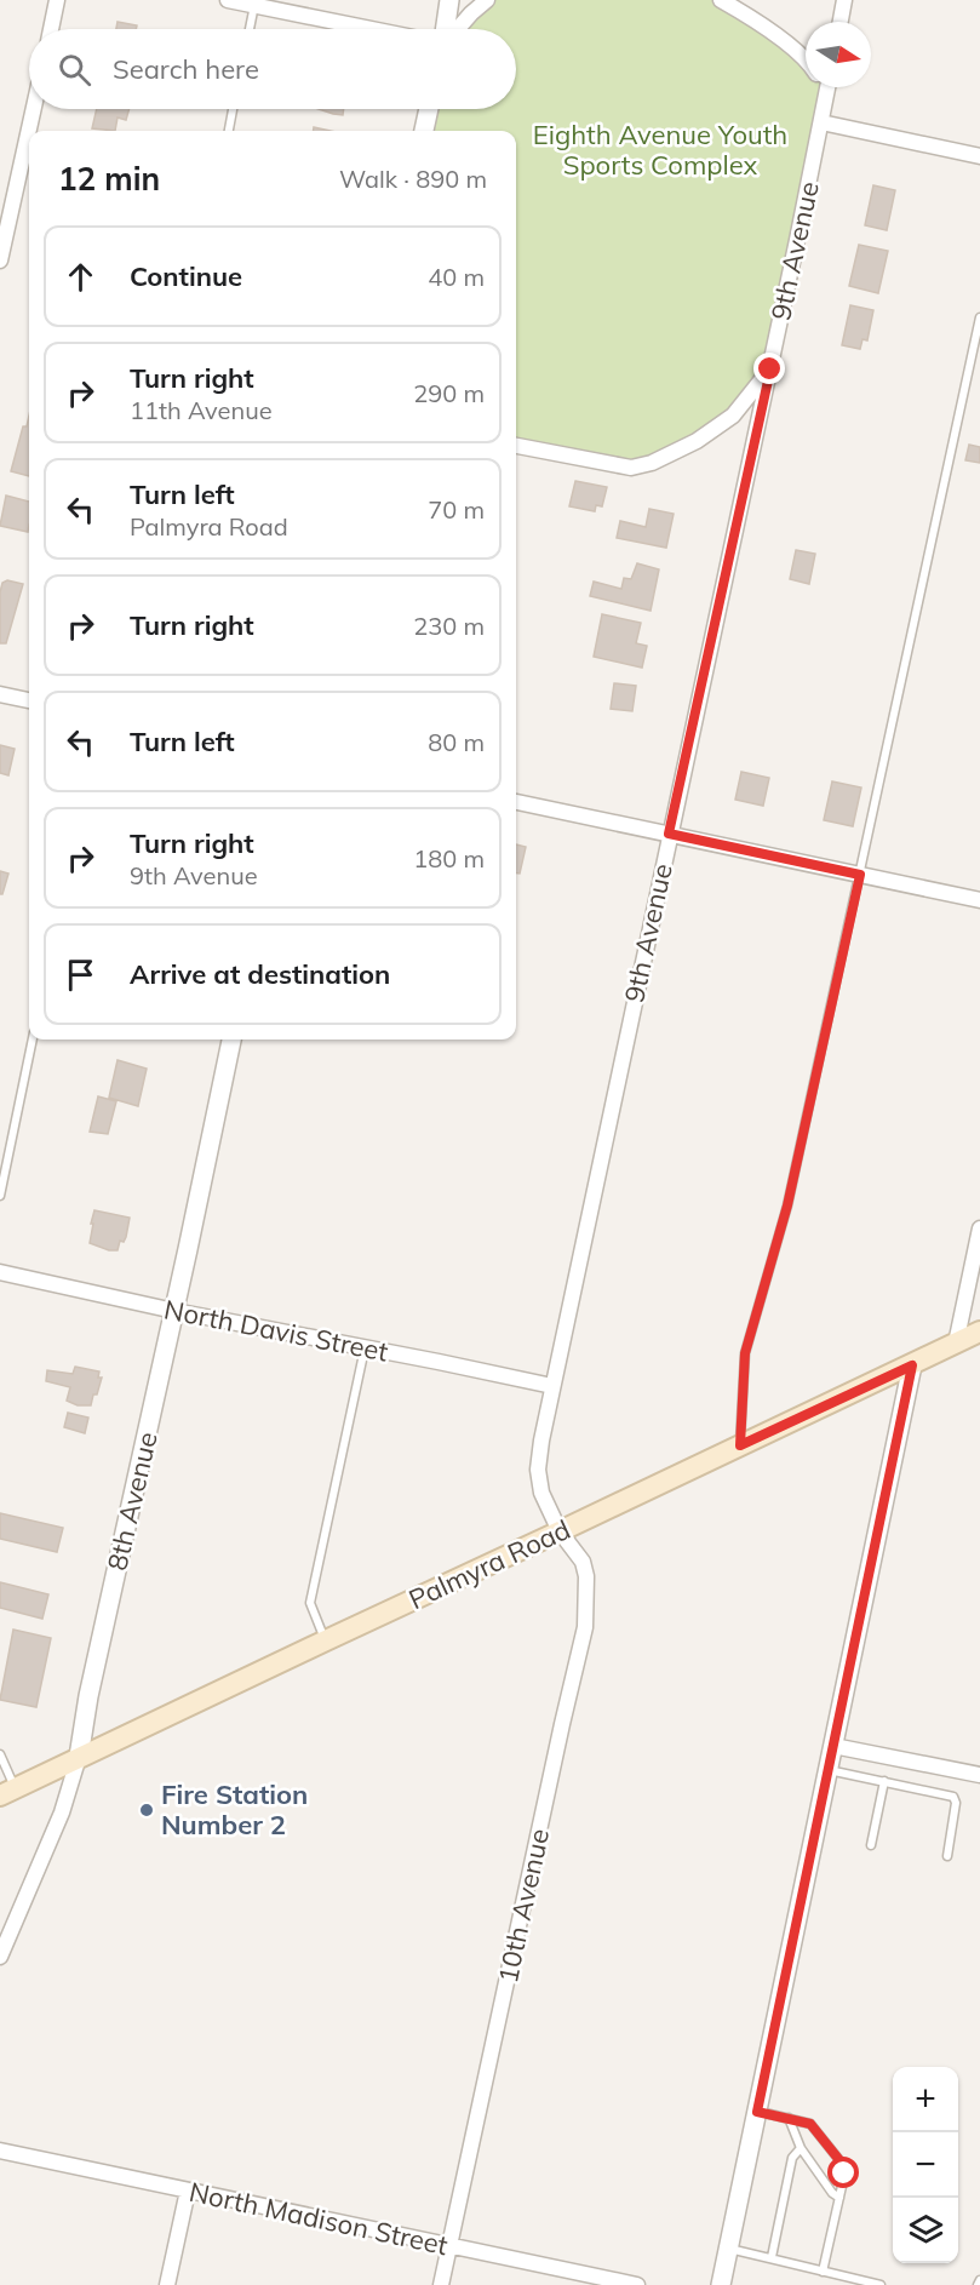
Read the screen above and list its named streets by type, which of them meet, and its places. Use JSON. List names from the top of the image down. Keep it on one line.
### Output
{"streets":{"main road":["Palmyra Road"],"street":["9th Avenue","North Davis Street","8th Avenue","10th Avenue","North Madison Street"]},"crossings":[["9th Avenue","North Davis Street"],["9th Avenue","Palmyra Road"],["9th Avenue","10th Avenue"],["North Davis Street","8th Avenue"],["8th Avenue","Palmyra Road"],["Palmyra Road","10th Avenue"],["10th Avenue","North Madison Street"]],"parks":["Eighth Avenue Youth Sports Complex"],"places":["Fire Station Number 2"],"north":"right","page":{"search":"Search here","heading":["12 min","Walk · 890 m"],"list":[["Continue","40 m"],["Turn right","11th Avenue","290 m"],["Turn left","Palmyra Road","70 m"],["Turn right","230 m"],["Turn left","80 m"],["Turn right","9th Avenue","180 m"],"Arrive at destination"],"map_buttons":["+","−"]}}
